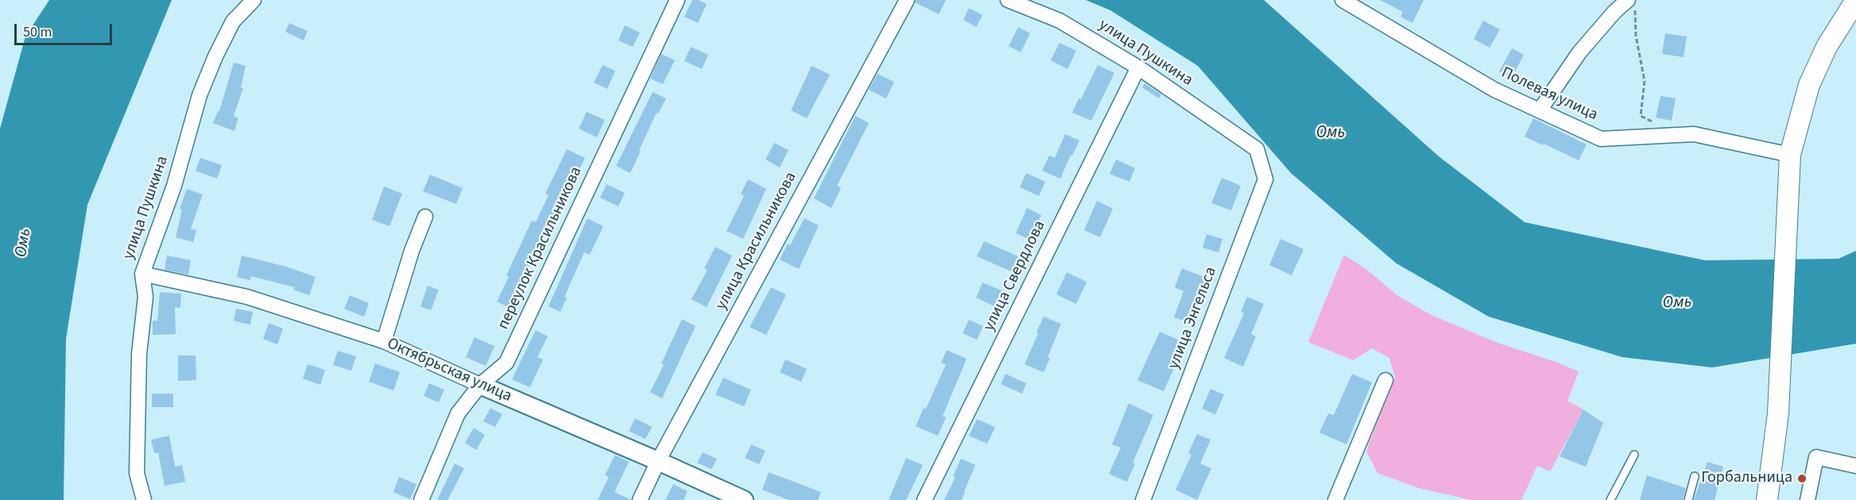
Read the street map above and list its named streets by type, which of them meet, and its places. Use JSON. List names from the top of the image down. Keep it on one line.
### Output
{"streets":{"street":["улица Пушкина","Полевая улица","улица Красильникова","переулок Красильникова","улица Свердлова","улица Энгельса","Октябрьская улица"]},"crossings":[["улица Пушкина","улица Свердлова"],["улица Пушкина","улица Энгельса"],["улица Пушкина","Октябрьская улица"],["улица Красильникова","Октябрьская улица"],["переулок Красильникова","Октябрьская улица"]],"water":["Омь"],"places":["Горбальница"],"scale_bar":"50 m"}
